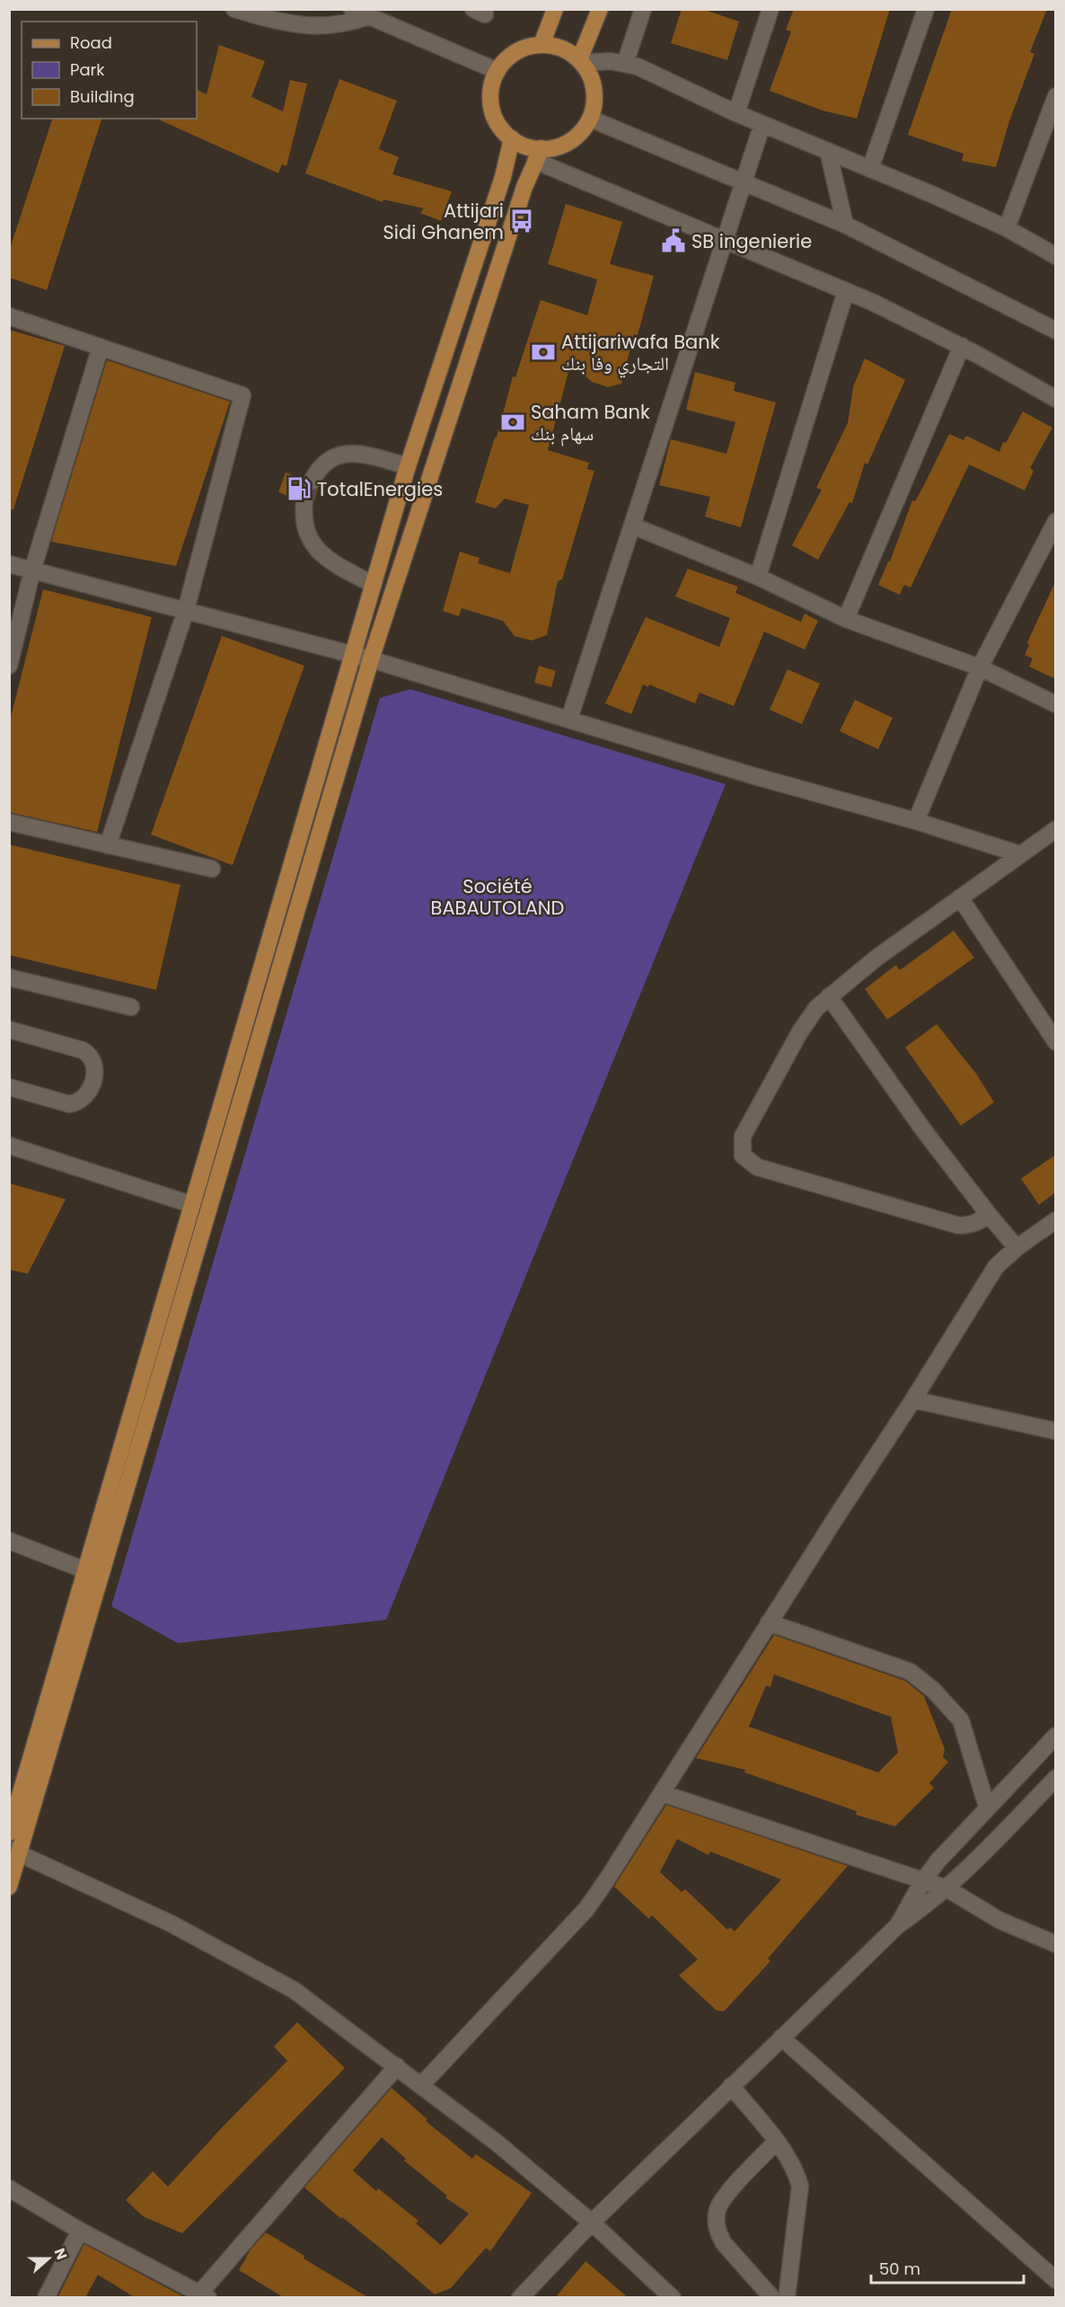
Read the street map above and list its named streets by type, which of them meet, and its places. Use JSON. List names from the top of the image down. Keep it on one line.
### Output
{"parks":["Société BABAUTOLAND"],"places":{"bus stop":["Attijari Sidi Ghanem"],"public building":["SB ingenierie"],"bank":["Attijariwafa Bank التجاري وفا بنك","Saham Bank سهام بنك"],"fuel station":["TotalEnergies"]},"legend":["Road","Park","Building"],"scale_bar":"50 m","north":"right"}
